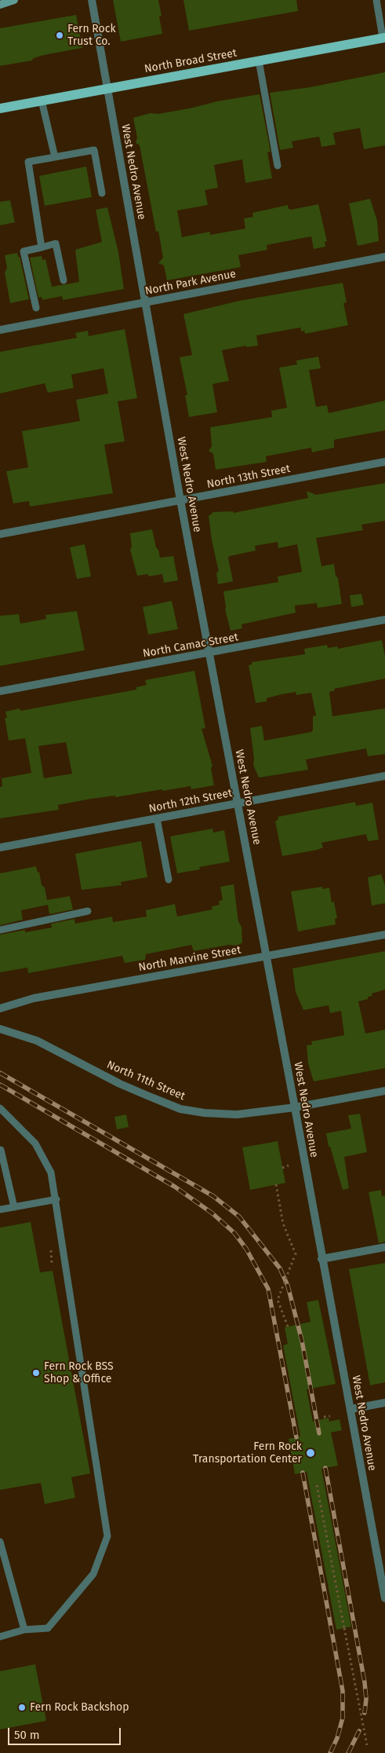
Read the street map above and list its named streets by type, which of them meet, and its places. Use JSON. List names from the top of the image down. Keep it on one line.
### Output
{"streets":{"main road":["North Broad Street"],"street":["West Nedro Avenue","North Park Avenue","North 13th Street","North Camac Street","North 12th Street","North Marvine Street","North 11th Street"]},"crossings":[["North Broad Street","West Nedro Avenue"],["West Nedro Avenue","North Park Avenue"],["West Nedro Avenue","North 13th Street"],["West Nedro Avenue","North Camac Street"],["West Nedro Avenue","North 12th Street"],["West Nedro Avenue","North Marvine Street"],["West Nedro Avenue","North 11th Street"]],"places":["Fern Rock Trust Co.","Fern Rock BSS Shop & Office","Fern Rock Transportation Center","Fern Rock Backshop"],"scale_bar":"50 m"}
